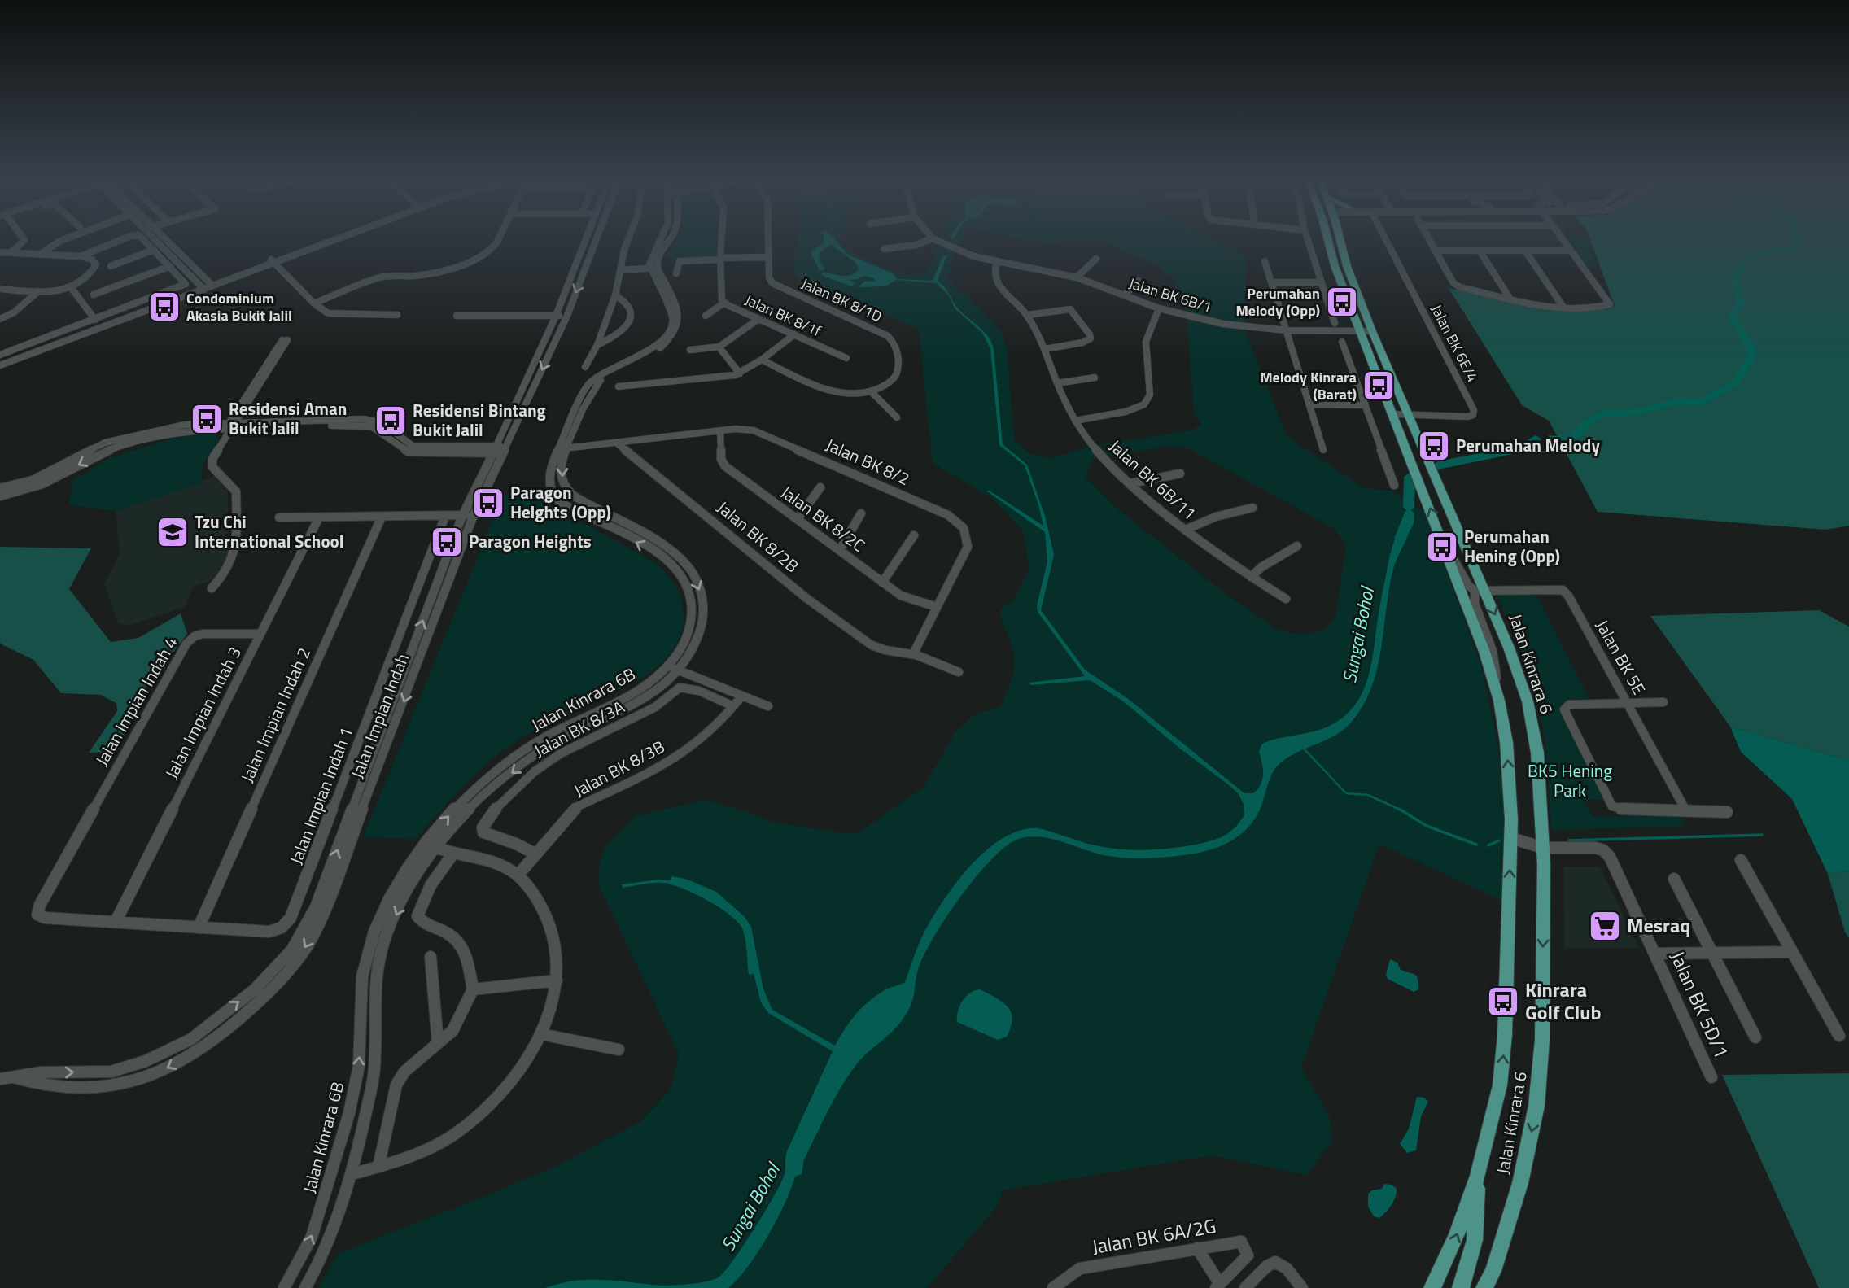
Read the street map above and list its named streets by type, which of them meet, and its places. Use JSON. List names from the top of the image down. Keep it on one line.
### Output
{"streets":{"main road":["Jalan Kinrara 6"],"street":["Jalan BK 6B/1","Jalan BK 8/1D","Jalan BK 8/1f","Jalan BK 6E/4","Jalan BK 8/2","Jalan BK 6B/11","Jalan BK 8/2C","Jalan BK 8/2B","Jalan BK 5E","Jalan Kinrara 6B","Jalan Impian Indah 4","Jalan Impian Indah 3","Jalan Impian Indah 2","Jalan Impian Indah","Jalan BK 8/3A","Jalan BK 8/3B","Jalan Impian Indah 1","Jalan BK 5D/1","Jalan BK 6A/2G"]},"crossings":[["Jalan BK 6B/1","Jalan BK 6B/11"],["Jalan BK 6B/1","Jalan Kinrara 6"],["Jalan BK 6E/4","Jalan Kinrara 6"],["Jalan BK 8/2","Jalan BK 8/2C"],["Jalan BK 8/2","Jalan BK 8/2B"],["Jalan BK 5E","Jalan Kinrara 6"],["Jalan Kinrara 6","Jalan BK 5D/1"],["Jalan Impian Indah 4","Jalan Impian Indah 3"],["Jalan Impian Indah 4","Jalan Impian Indah 1"],["Jalan Impian Indah 3","Jalan Impian Indah 1"],["Jalan Impian Indah 2","Jalan Impian Indah 1"],["Jalan BK 8/3A","Jalan BK 8/3B"]],"water":["Sungai Bohol"],"parks":["BK5 Hening Park"],"places":{"bus stop":["Perumahan Melody (Opp)","Condominium Akasia Bukit Jalil","Melody Kinrara (Barat)","Residensi Aman Bukit Jalil","Residensi Bintang Bukit Jalil","Perumahan Melody","Paragon Heights (Opp)","Paragon Heights","Perumahan Hening (Opp)","Kinrara Golf Club"],"school or university":["Tzu Chi International School"],"supermarket":["Mesraq"]}}
